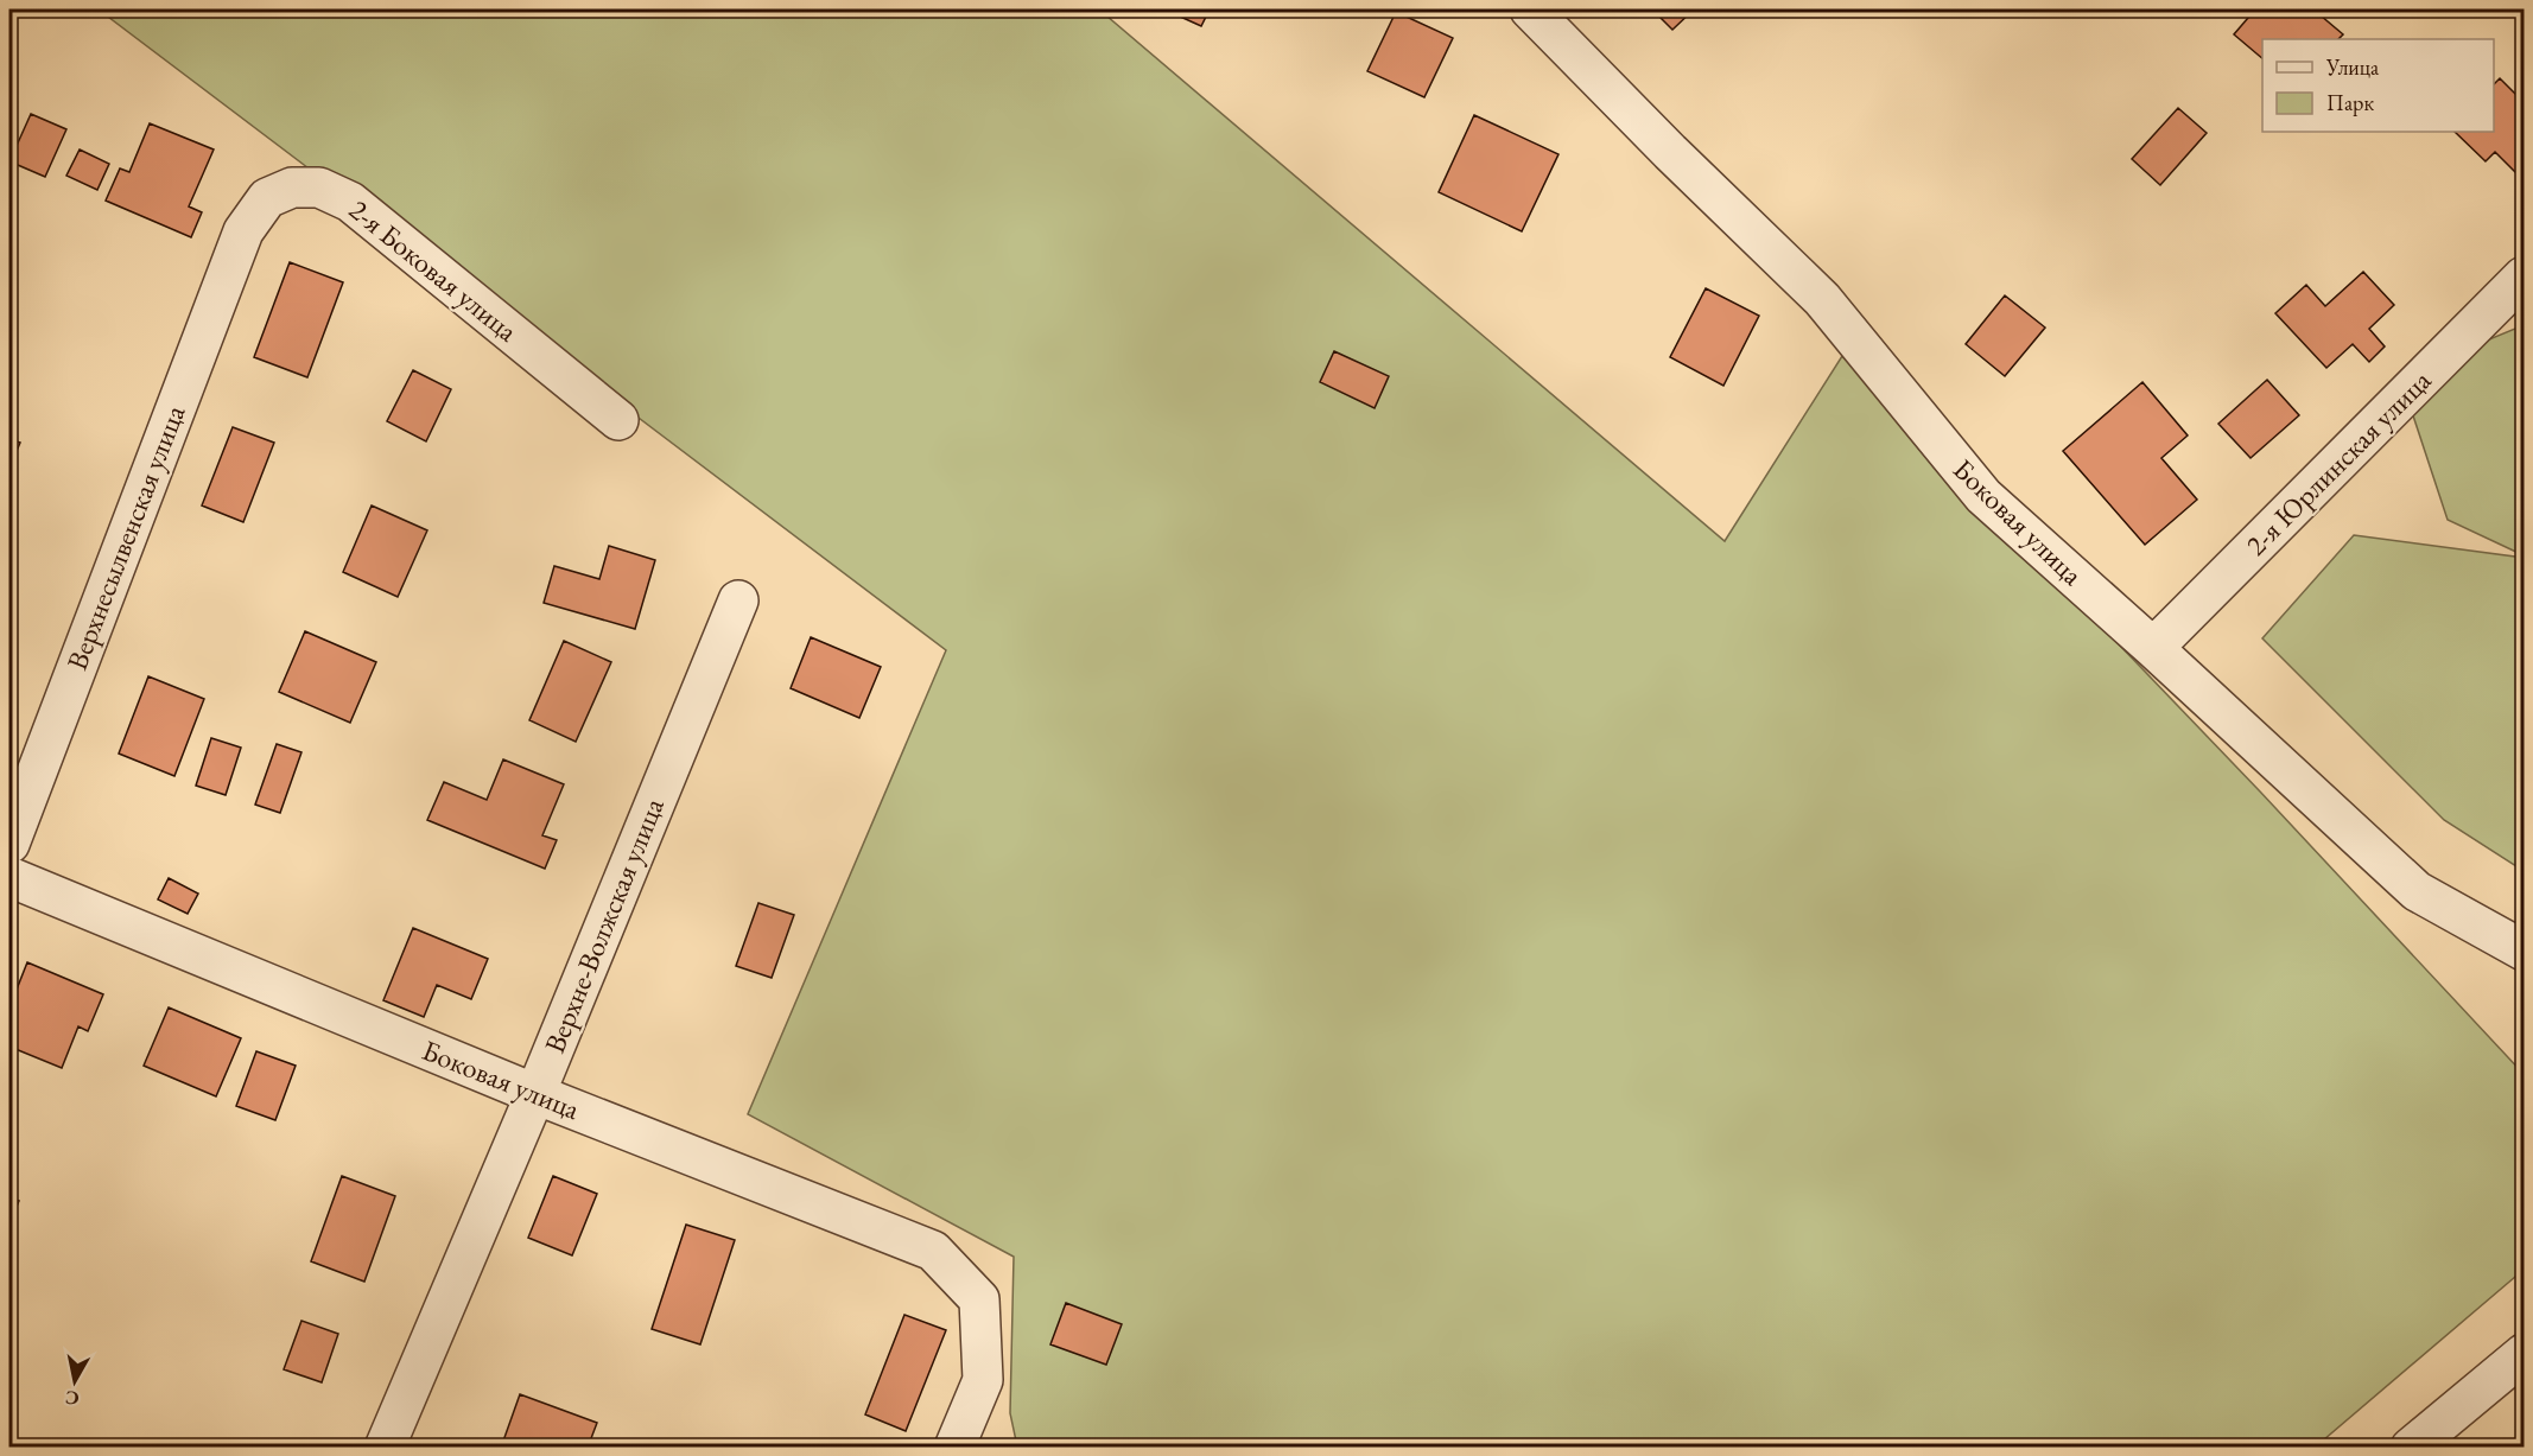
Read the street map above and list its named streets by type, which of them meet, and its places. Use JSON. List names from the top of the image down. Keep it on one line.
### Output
{"streets":{"street":["2-я Боковая улица","2-я Юрлинская улица","Боковая улица","Верхнесылвенская улица","Верхне-Волжская улица"]},"crossings":[["2-я Боковая улица","Верхнесылвенская улица"],["2-я Юрлинская улица","Боковая улица"],["Боковая улица","Верхне-Волжская улица"]],"legend":["Улица","Парк"],"north":"bottom"}
